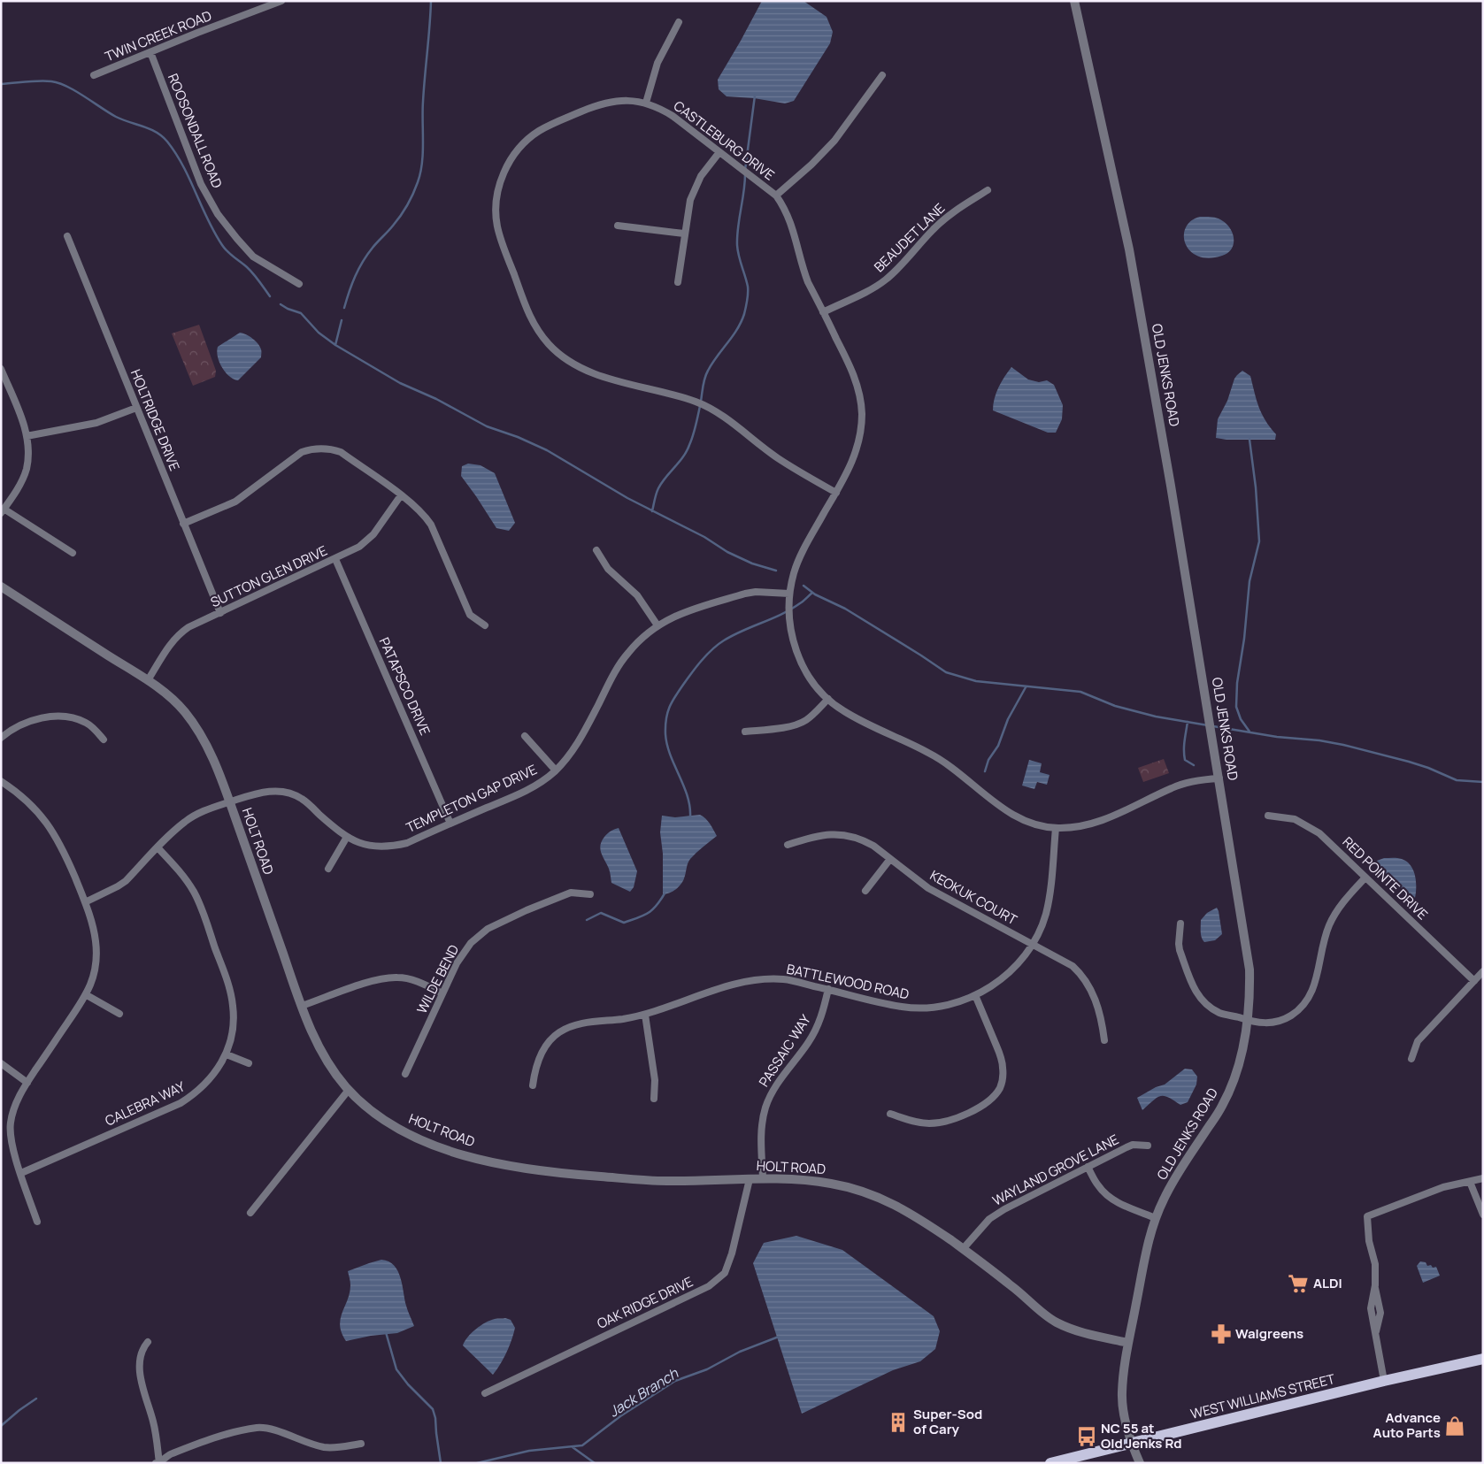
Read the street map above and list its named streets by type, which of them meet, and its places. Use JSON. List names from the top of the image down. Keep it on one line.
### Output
{"streets":{"main road":["WEST WILLIAMS STREET"],"street":["TWIN CREEK ROAD","ROOSONDALL ROAD","CASTLEBURG DRIVE","BEAUDET LANE","OLD JENKS ROAD","HOLTRIDGE DRIVE","SUTTON GLEN DRIVE","PATAPSCO DRIVE","TEMPLETON GAP DRIVE","HOLT ROAD","RED POINTE DRIVE","KEOKUK COURT","WILDE BEND","BATTLEWOOD ROAD","PASSAIC WAY","CALEBRA WAY","WAYLAND GROVE LANE","OAK RIDGE DRIVE"]},"crossings":[["TWIN CREEK ROAD","ROOSONDALL ROAD"],["CASTLEBURG DRIVE","BEAUDET LANE"],["CASTLEBURG DRIVE","OLD JENKS ROAD"],["CASTLEBURG DRIVE","TEMPLETON GAP DRIVE"],["CASTLEBURG DRIVE","BATTLEWOOD ROAD"],["OLD JENKS ROAD","HOLT ROAD"],["OLD JENKS ROAD","WEST WILLIAMS STREET"],["HOLTRIDGE DRIVE","SUTTON GLEN DRIVE"],["SUTTON GLEN DRIVE","PATAPSCO DRIVE"],["SUTTON GLEN DRIVE","HOLT ROAD"],["PATAPSCO DRIVE","TEMPLETON GAP DRIVE"],["TEMPLETON GAP DRIVE","HOLT ROAD"],["TEMPLETON GAP DRIVE","CALEBRA WAY"],["HOLT ROAD","PASSAIC WAY"],["HOLT ROAD","WAYLAND GROVE LANE"],["HOLT ROAD","OAK RIDGE DRIVE"],["KEOKUK COURT","BATTLEWOOD ROAD"],["BATTLEWOOD ROAD","PASSAIC WAY"]],"water":["Jack Branch"],"places":{"supermarket":["ALDI"],"pharmacy":["Walgreens"],"building":["Super-Sod of Cary"],"shop":["Advance Auto Parts"],"bus stop":["NC 55 at Old Jenks Rd"]}}
